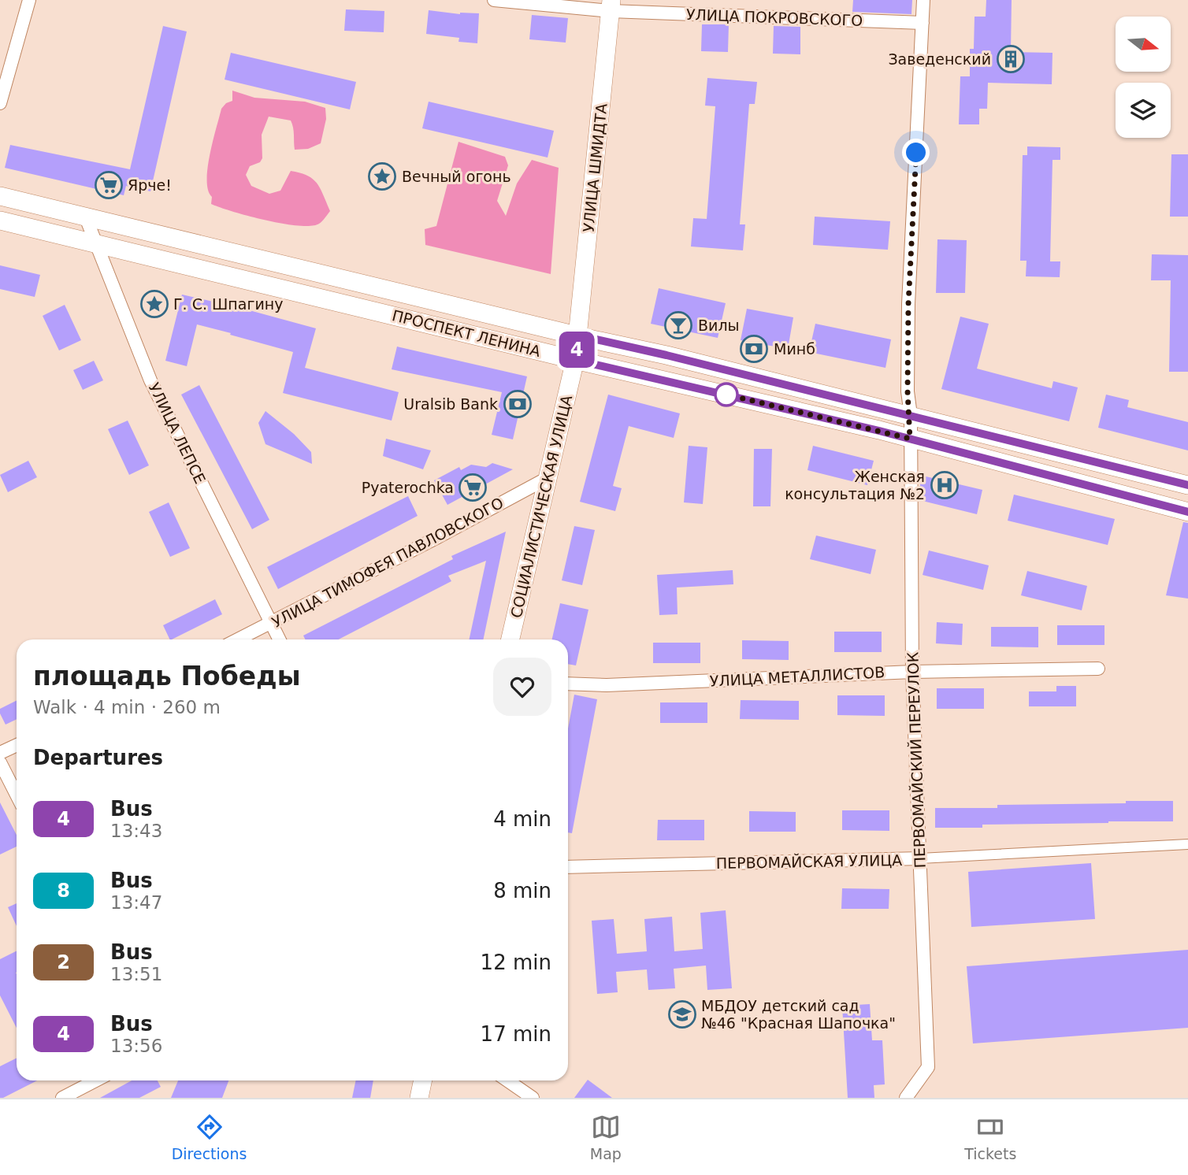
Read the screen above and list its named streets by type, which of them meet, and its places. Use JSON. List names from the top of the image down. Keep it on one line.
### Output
{"streets":{"main road":["УЛИЦА ШМИДТА","ПРОСПЕКТ ЛЕНИНА","СОЦИАЛИСТИЧЕСКАЯ УЛИЦА"],"street":["УЛИЦА ПОКРОВСКОГО","УЛИЦА ЛЕПСЕ","УЛИЦА ТИМОФЕЯ ПАВЛОВСКОГО","УЛИЦА МЕТАЛЛИСТОВ","ПЕРВОМАЙСКИЙ ПЕРЕУЛОК","ПЕРВОМАЙСКАЯ УЛИЦА"]},"crossings":[["УЛИЦА ПОКРОВСКОГО","УЛИЦА ШМИДТА"],["УЛИЦА ПОКРОВСКОГО","ПЕРВОМАЙСКИЙ ПЕРЕУЛОК"],["УЛИЦА ШМИДТА","ПРОСПЕКТ ЛЕНИНА"],["УЛИЦА ШМИДТА","СОЦИАЛИСТИЧЕСКАЯ УЛИЦА"],["ПРОСПЕКТ ЛЕНИНА","УЛИЦА ЛЕПСЕ"],["ПРОСПЕКТ ЛЕНИНА","СОЦИАЛИСТИЧЕСКАЯ УЛИЦА"],["ПРОСПЕКТ ЛЕНИНА","ПЕРВОМАЙСКИЙ ПЕРЕУЛОК"],["УЛИЦА ЛЕПСЕ","УЛИЦА ТИМОФЕЯ ПАВЛОВСКОГО"],["СОЦИАЛИСТИЧЕСКАЯ УЛИЦА","УЛИЦА ТИМОФЕЯ ПАВЛОВСКОГО"],["УЛИЦА МЕТАЛЛИСТОВ","ПЕРВОМАЙСКИЙ ПЕРЕУЛОК"],["ПЕРВОМАЙСКИЙ ПЕРЕУЛОК","ПЕРВОМАЙСКАЯ УЛИЦА"]],"places":{"building":["Заведенский"],"place":["Вечный огонь","Г. С. Шпагину"],"supermarket":["Ярче!","Pyaterochka"],"bar":["Вилы"],"bank":["Минб","Uralsib Bank"],"hospital":["Женская консультация №2"],"school or university":["МБДОУ детский сад №46 \"Красная Шапочка\""]},"lines":["bus line 4"],"north":"right","page":{"on_map":"4","heading":[["площадь Победы","Walk · 4 min · 260 m"],"Departures"],"list":[{"mark":"4","name":"Bus","note":"13:43","value":"4 min"},{"mark":"8","name":"Bus","note":"13:47","value":"8 min"},{"mark":"2","name":"Bus","note":"13:51","value":"12 min"},{"mark":"4","name":"Bus","note":"13:56","value":"17 min"}],"tabs":["Directions","Map","Tickets"]}}
